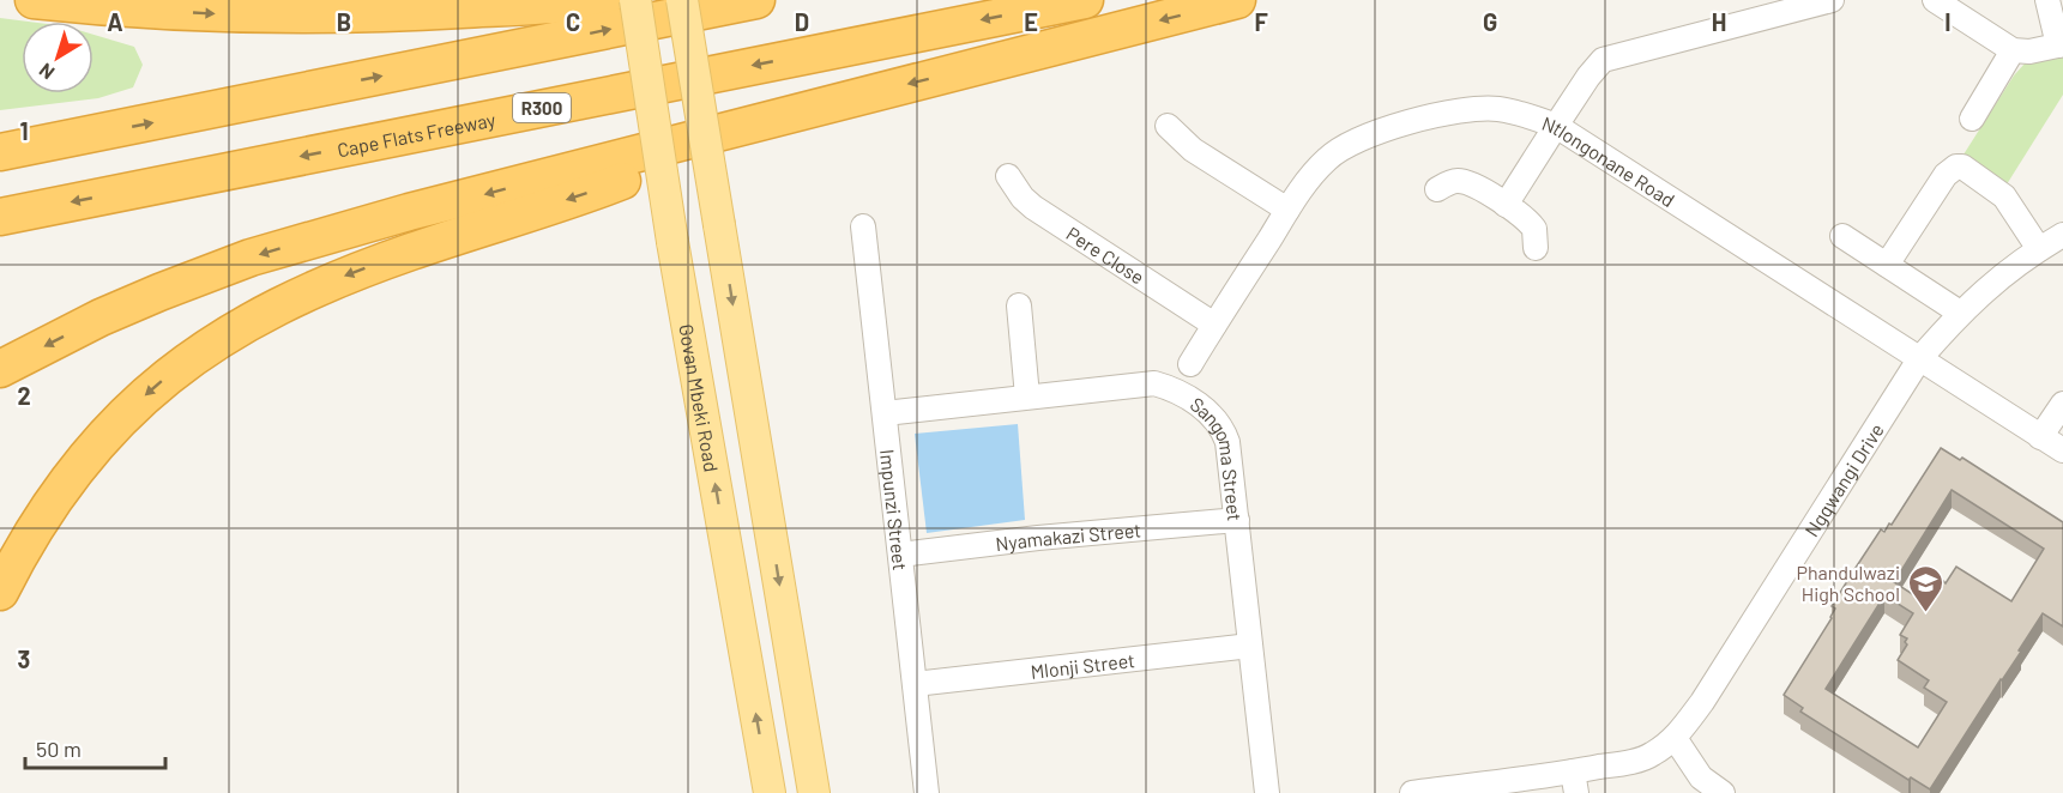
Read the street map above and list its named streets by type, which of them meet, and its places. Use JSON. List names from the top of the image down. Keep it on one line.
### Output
{"streets":{"highway":["R300","Cape Flats Freeway"],"main road":["Govan Mbeki Road"],"street":["Ntlongonane Road","Pere Close","Sangoma Street","Ngqwangi Drive","Impunzi Street","Nyamakazi Street","Mlonji Street"]},"crossings":[["Ntlongonane Road","Pere Close"],["Ntlongonane Road","Ngqwangi Drive"],["Sangoma Street","Impunzi Street"],["Sangoma Street","Nyamakazi Street"],["Sangoma Street","Mlonji Street"],["Impunzi Street","Nyamakazi Street"],["Impunzi Street","Mlonji Street"]],"places":{"school or university":["Phandulwazi High School"]},"scale_bar":"50 m","north":"bottom left","grid":{"columns":["A","B","C","D","E","F","G","H","I"],"rows":["1","2","3"]}}
